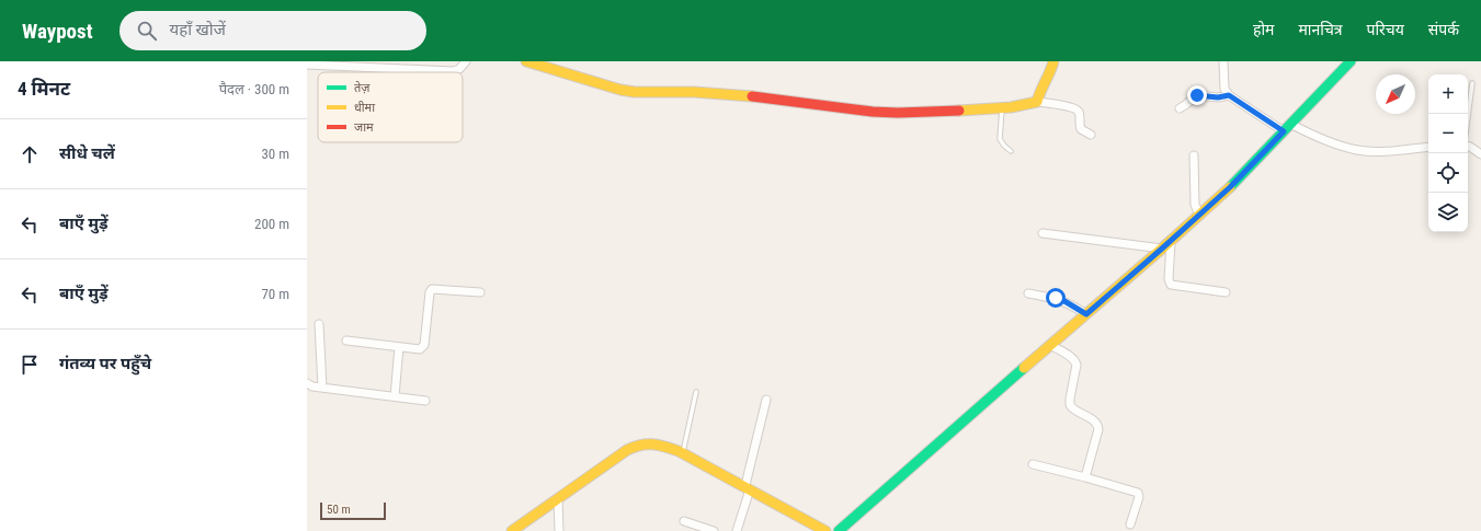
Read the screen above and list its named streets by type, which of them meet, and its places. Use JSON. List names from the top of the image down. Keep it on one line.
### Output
{"legend":["तेज़","धीमा","जाम"],"scale_bar":"50 m","north":"bottom left","page":{"header":"Waypost","search":"यहाँ खोजें","nav":["होम","मानचित्र","परिचय","संपर्क"],"heading":["4 मिनट","पैदल · 300 m"],"map_buttons":["+","−"],"list":[["सीधे चलें","30 m"],["बाएँ मुड़ें","200 m"],["बाएँ मुड़ें","70 m"],"गंतव्य पर पहुँचे"],"scale":"50 m"}}
